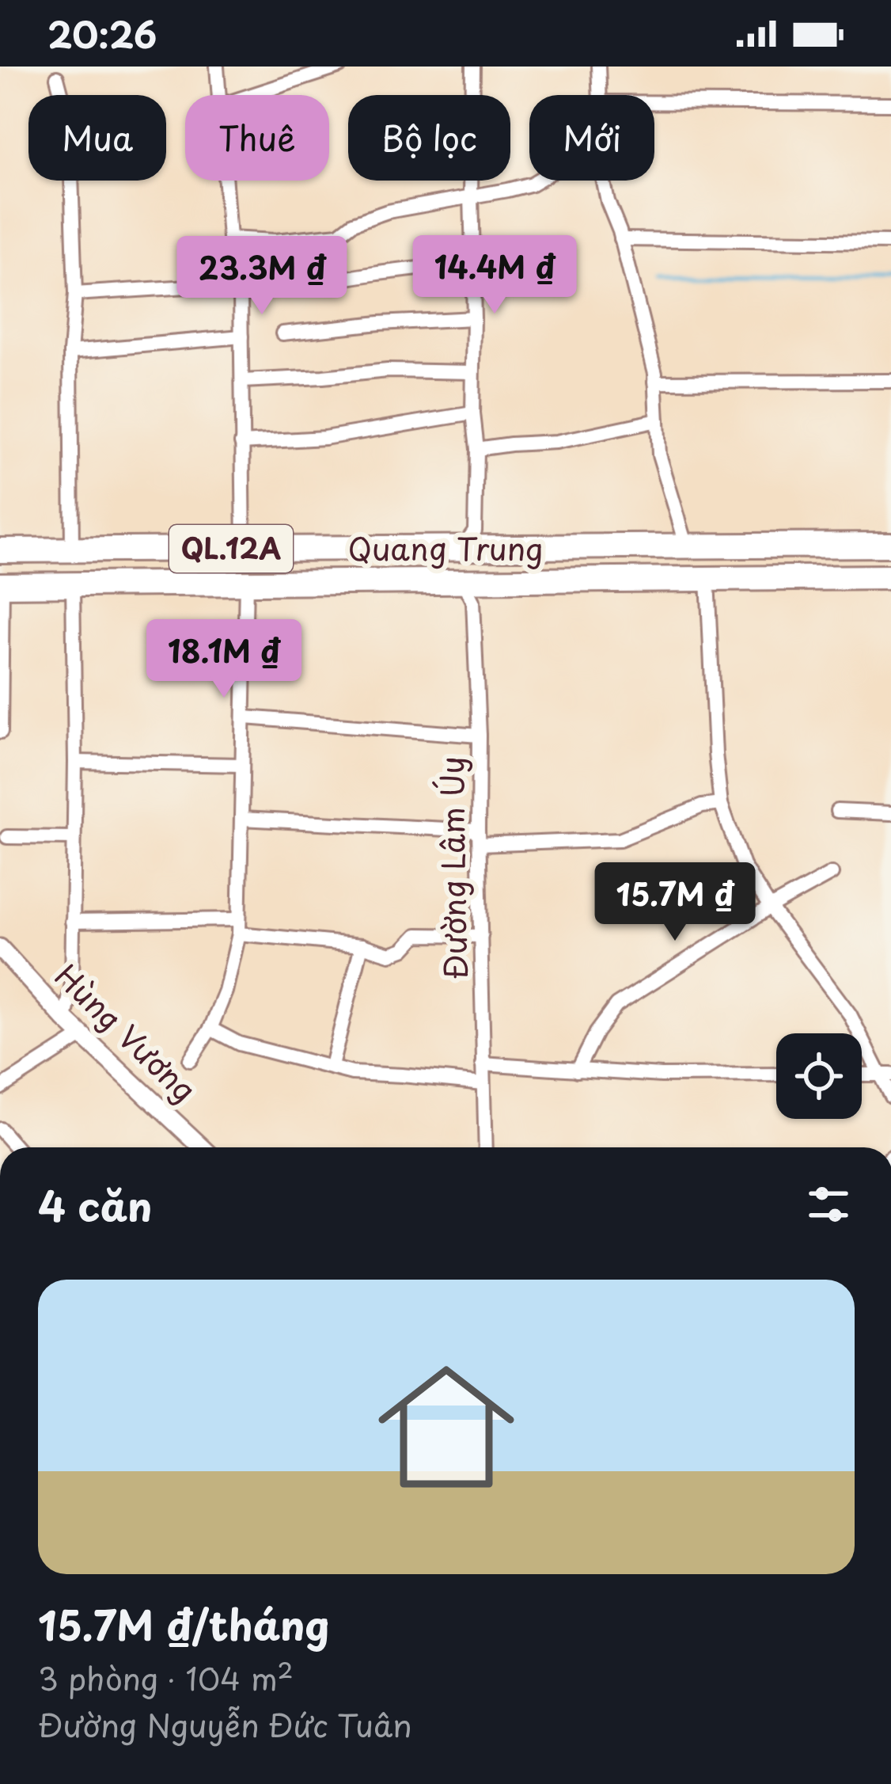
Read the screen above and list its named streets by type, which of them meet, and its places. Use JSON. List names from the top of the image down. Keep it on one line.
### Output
{"streets":{"highway":["QL.12A","Quang Trung"],"street":["Đường Lâm Úy","Hùng Vương"]},"crossings":[["Quang Trung","Đường Lâm Úy"]],"page":{"status":"20:26","chip":["Mua","Thuê","Bộ lọc","Mới"],"price":["14.4M ₫","23.3M ₫","18.1M ₫","15.7M ₫"],"heading":"4 căn","list":[{"name":"15.7M ₫/tháng","note":"3 phòng · 104 m² · Đường Nguyễn Đức Tuân"}]}}
